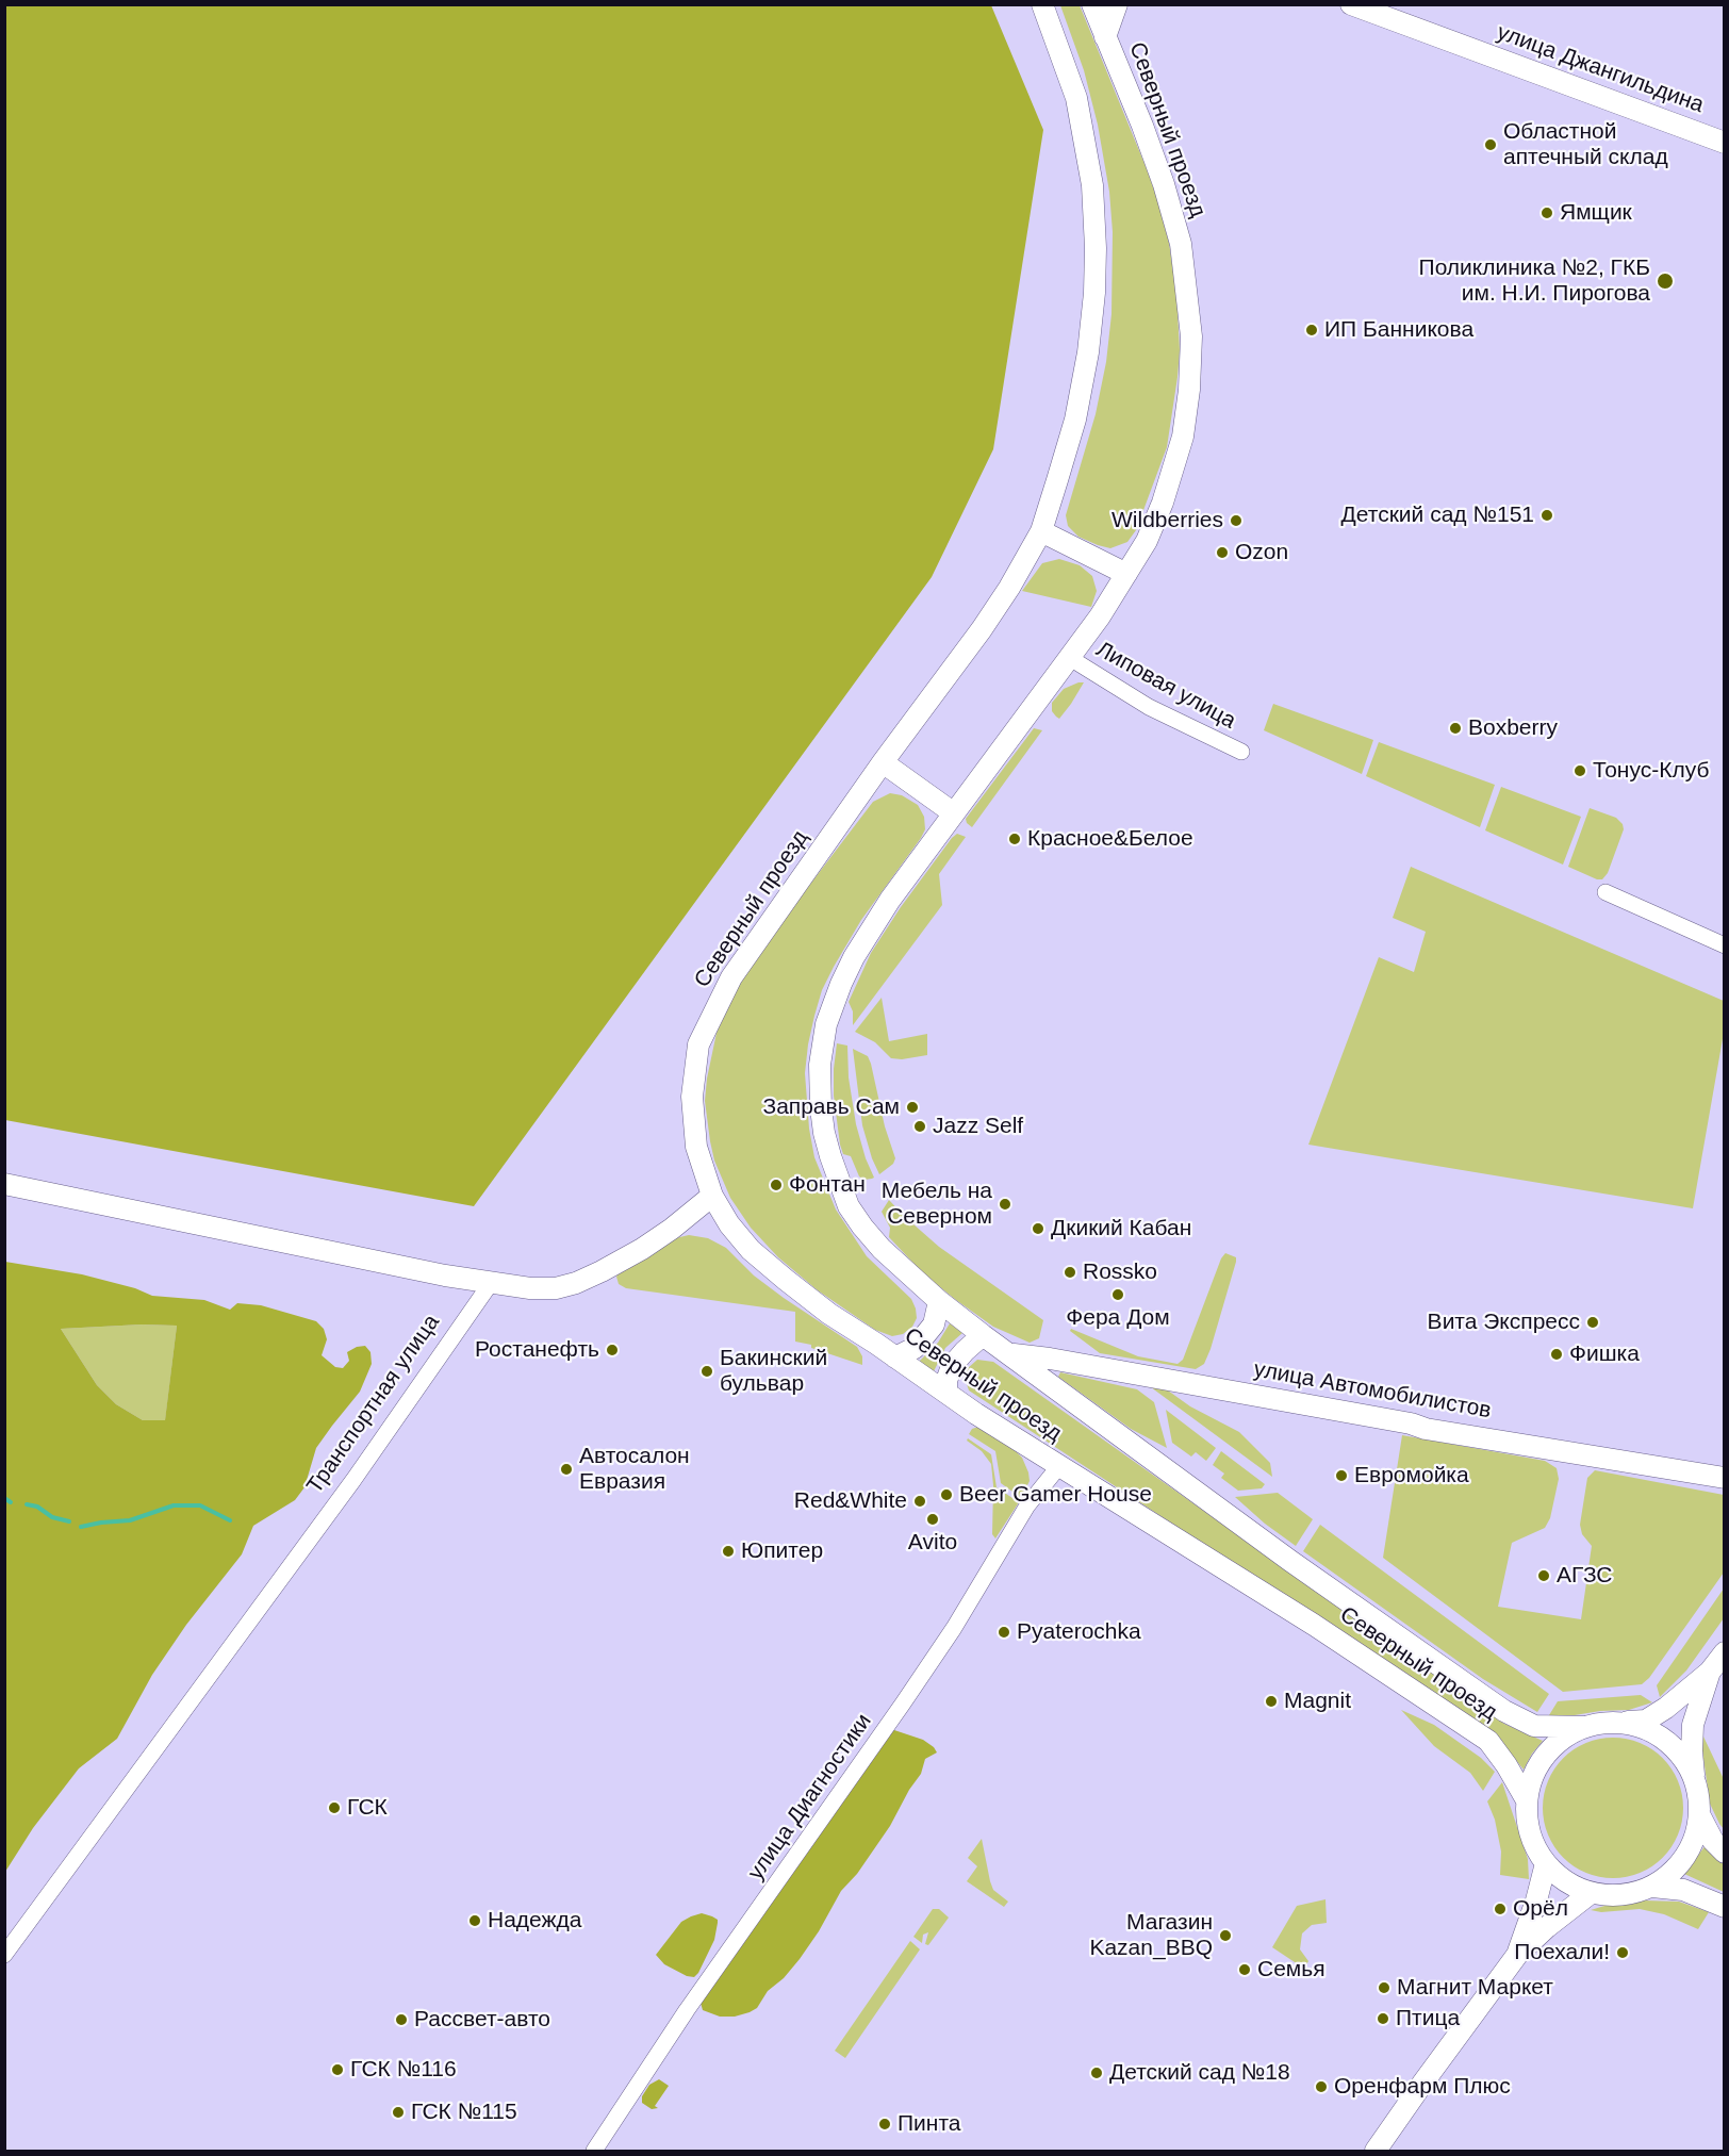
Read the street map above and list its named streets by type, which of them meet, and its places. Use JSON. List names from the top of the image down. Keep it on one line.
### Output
{"streets":{"main road":["улица Джангильдина","Северный проезд","улица Автомобилистов"],"street":["Липовая улица","Транспортная улица","улица Диагностики"]},"crossings":[["Северный проезд","Липовая улица"],["Северный проезд","улица Автомобилистов"],["Северный проезд","улица Диагностики"]],"places":["Областной аптечный склад","Ямщик","Поликлиника №2, ГКБ им. Н.И. Пирогова","ИП Банникова","Детский сад №151","Wildberries","Ozon","Boxberry","Тонус-Клуб","Красное&Белое","Заправь Сам","Jazz Self","Фонтан","Мебель на Северном","Дкикий Кабан","Rossko","Фера Дом","Вита Экспресс","Ростанефть","Фишка","Бакинский бульвар","Автосалон Евразия","Евромойка","Beer Gamer House","Red&White","Avito","Юпитер","АГЗС","Pyaterochka","Magnit","ГСК","Орёл","Надежда","Магазин Kazan_BBQ","Поехали!","Семья","Магнит Маркет","Птица","Рассвет-авто","ГСК №116","Детский сад №18","Оренфарм Плюс","ГСК №115","Пинта"]}
